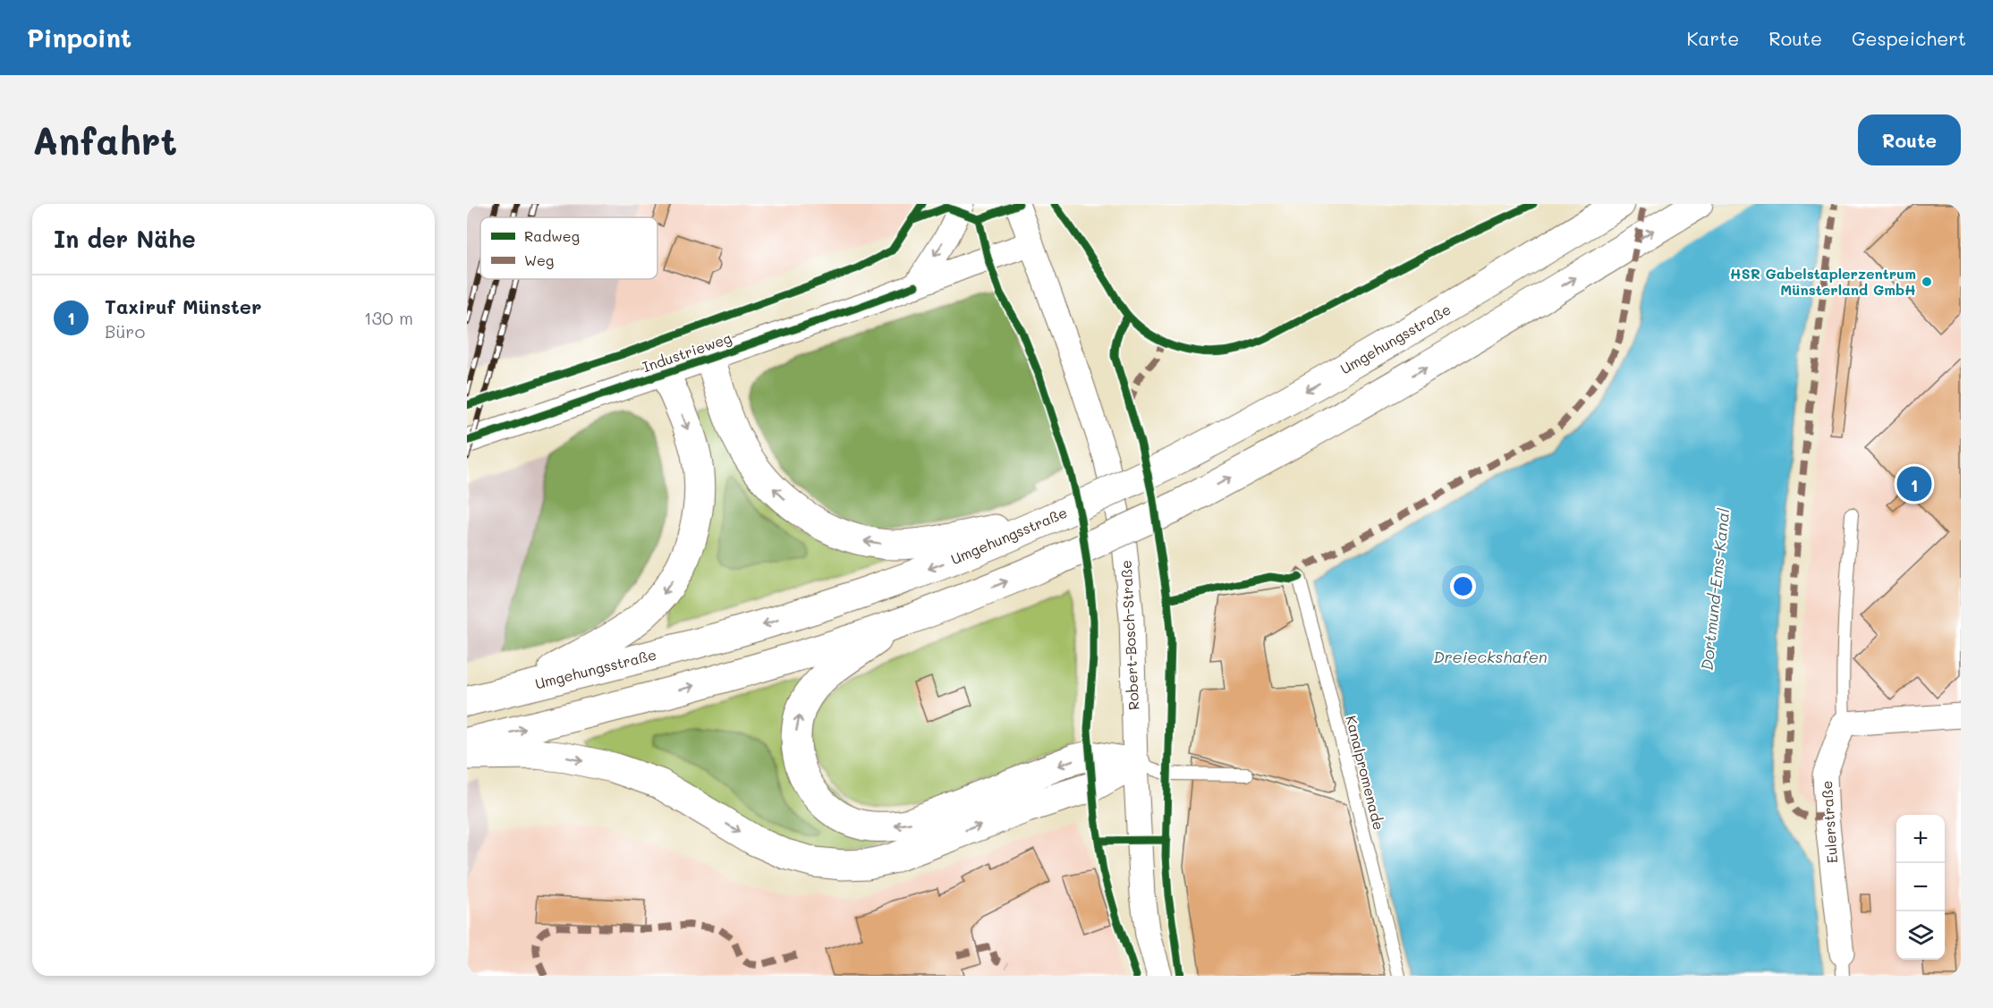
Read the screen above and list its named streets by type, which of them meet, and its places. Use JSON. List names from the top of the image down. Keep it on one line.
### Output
{"streets":{"highway":["Umgehungsstraße"],"street":["Industrieweg","Robert-Bosch-Straße","Eulerstraße"],"lane":["Kanalpromenade"]},"crossings":[["Industrieweg","Robert-Bosch-Straße"]],"water":["Dortmund-Ems-Kanal","Dreieckshafen"],"places":["HSR Gabelstaplerzentrum Münsterland GmbH"],"legend":["Radweg","Weg"],"page":{"header":"Pinpoint","nav":["Karte","Route","Gespeichert"],"buttons":"Route","title":"Anfahrt","heading":"In der Nähe","list":[{"mark":"1","name":"Taxiruf Münster","note":"Büro","value":"130 m"}],"pins":"1","map_buttons":["+","−"]}}
